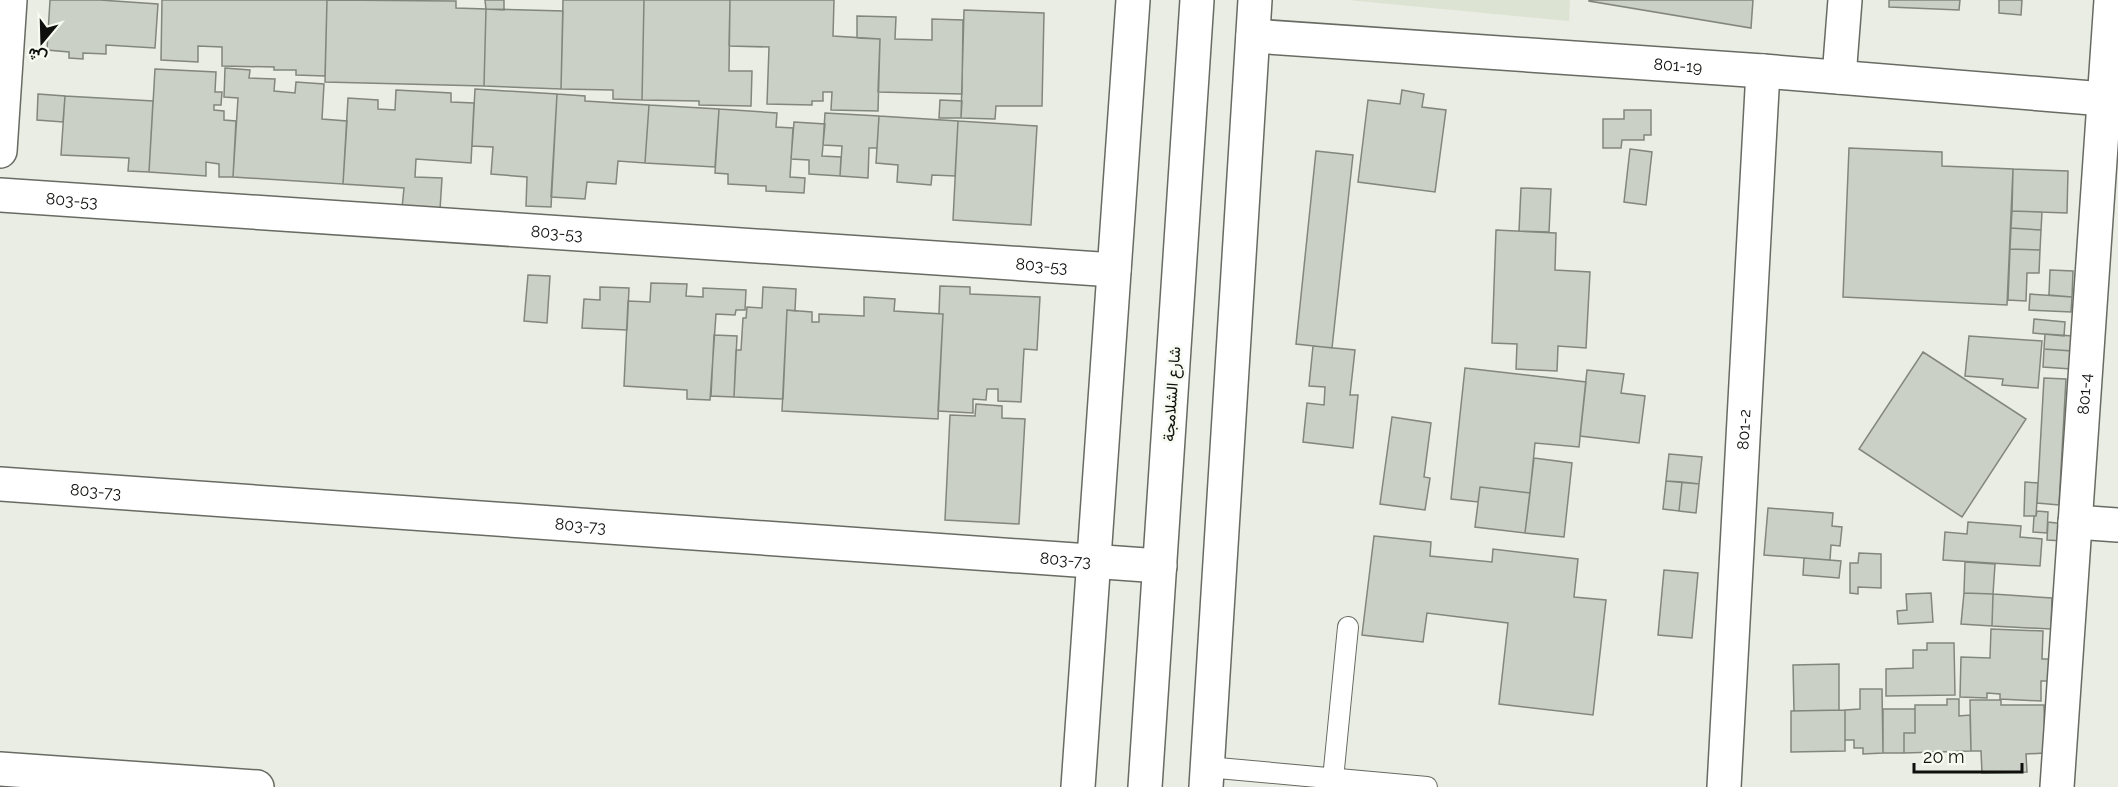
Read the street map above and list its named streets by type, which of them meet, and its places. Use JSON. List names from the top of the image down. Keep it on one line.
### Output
{"streets":{"street":["801-19","803-53","801-4","شارع الشلامجة","801-2","803-73"]},"crossings":[["801-19","801-4"],["801-19","801-2"],["شارع الشلامجة","803-73"]],"scale_bar":"20 m","north":"bottom"}
